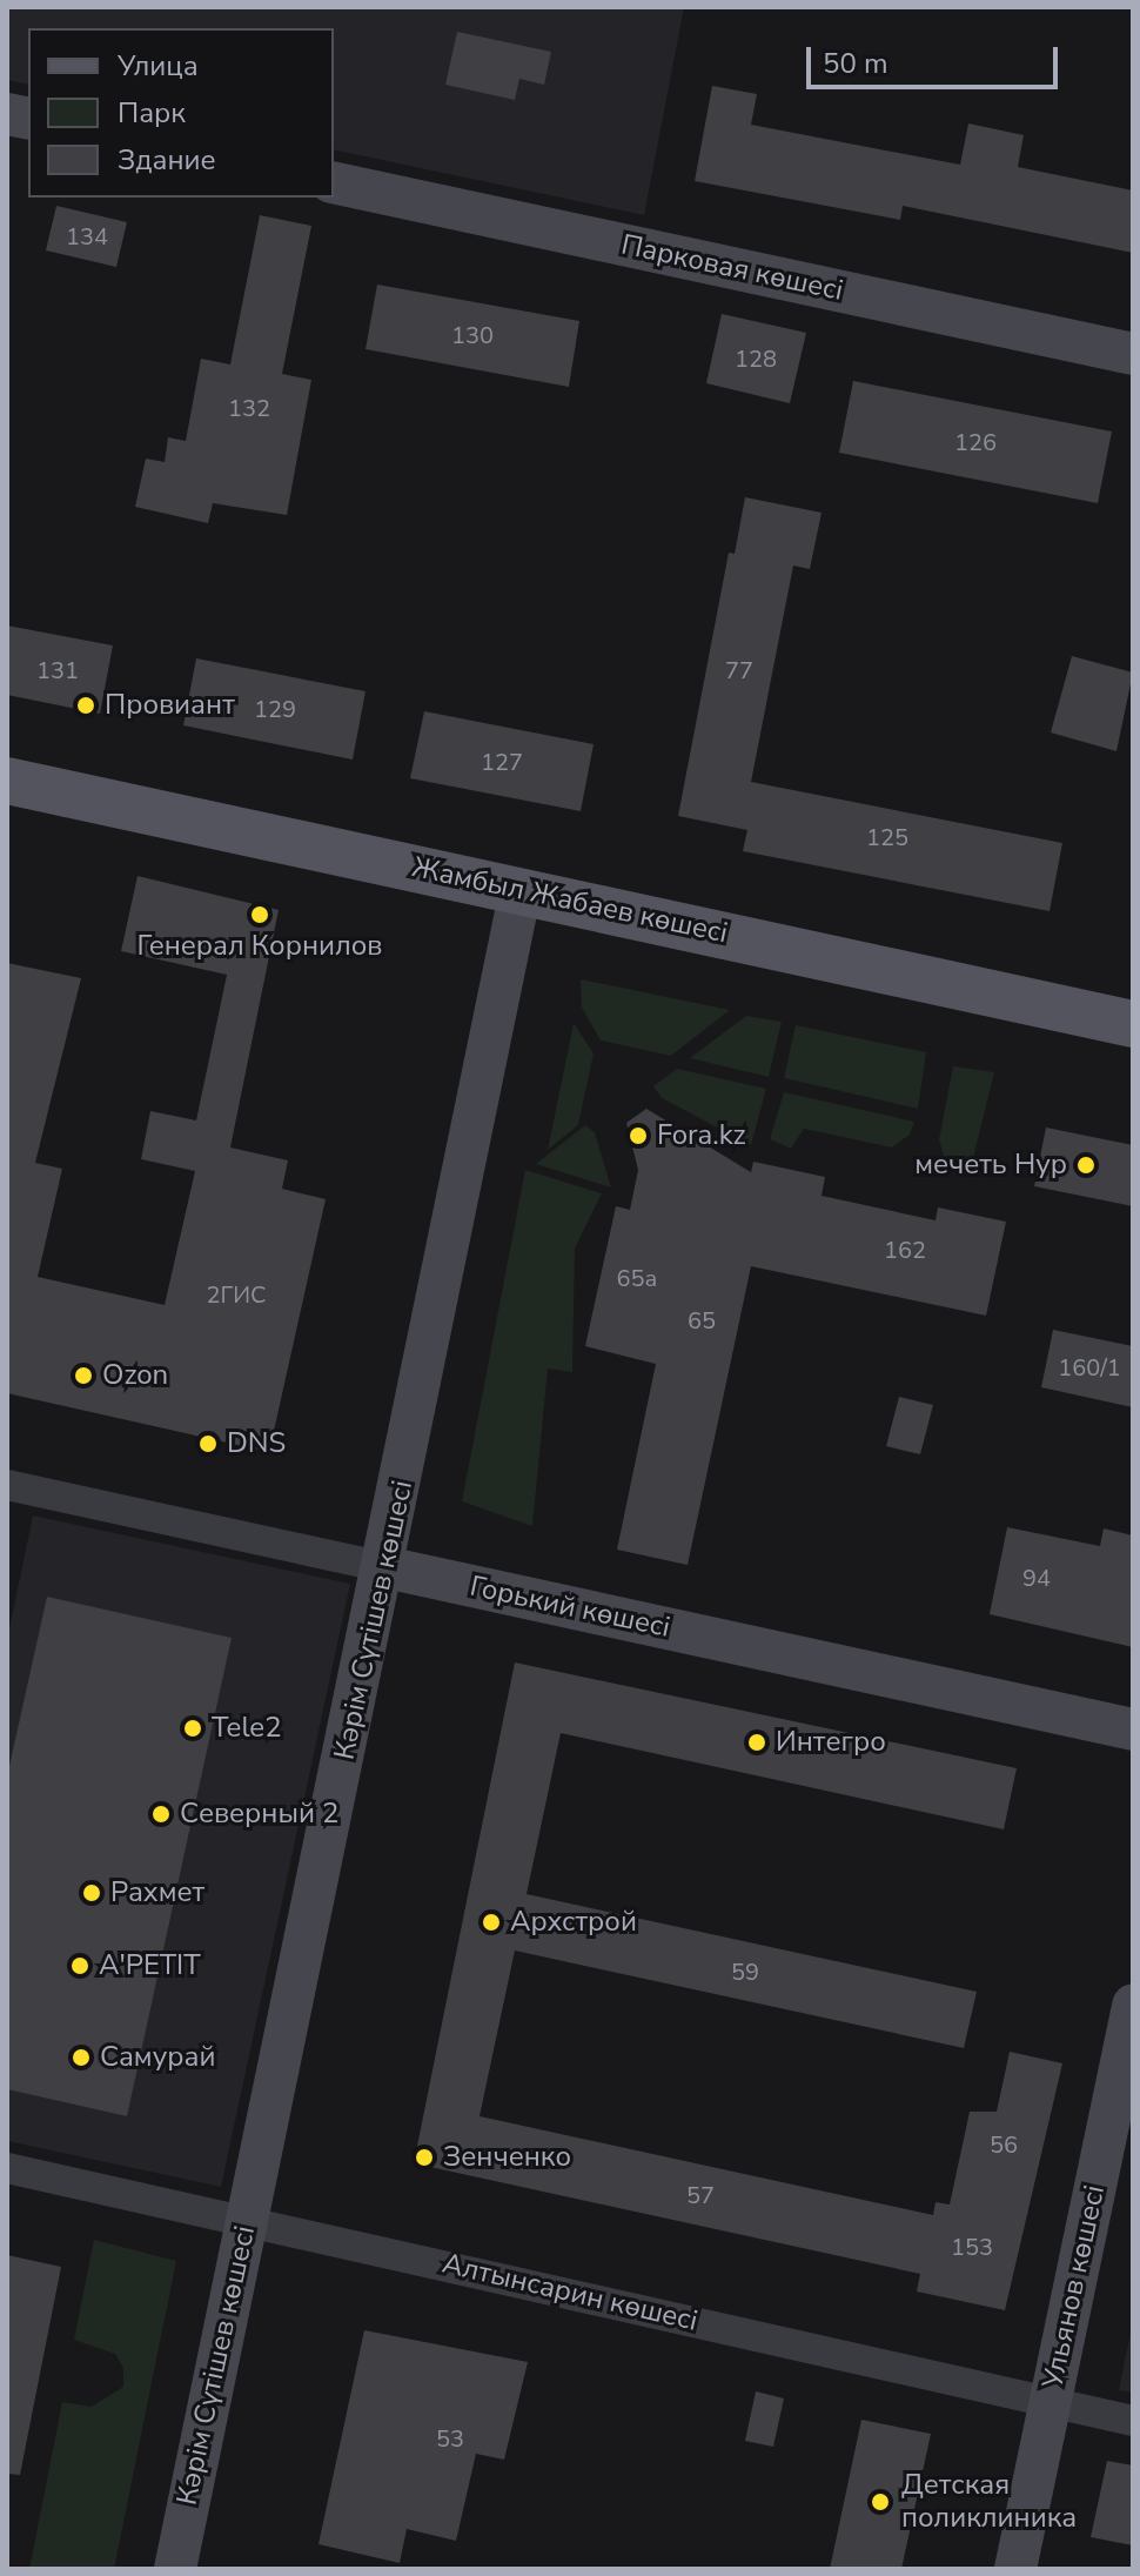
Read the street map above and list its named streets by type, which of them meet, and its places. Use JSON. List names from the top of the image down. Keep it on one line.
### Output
{"streets":{"main road":["Парковая көшесі","Жамбыл Жабаев көшесі","Горький көшесі","Кәрім Сүтішев көшесі","Ульянов көшесі"],"street":["Алтынсарин көшесі"]},"crossings":[["Жамбыл Жабаев көшесі","Кәрім Сүтішев көшесі"],["Горький көшесі","Кәрім Сүтішев көшесі"],["Кәрім Сүтішев көшесі","Алтынсарин көшесі"],["Ульянов көшесі","Алтынсарин көшесі"]],"places":["Провиант","Генерал Корнилов","Fora.kz","мечеть Нур","Ozon","DNS","Tele2","Интегро","Северный 2","Рахмет","Архстрой","A'PETIT","Самурай","Зенченко","Детская поликлиника"],"house_numbers":["134","130","128","132","126","131","77","129","127","125","162","65а","2ГИС","65","160/1","94","59","56","57","153","53"],"legend":["Улица","Парк","Здание"],"scale_bar":"50 m"}
